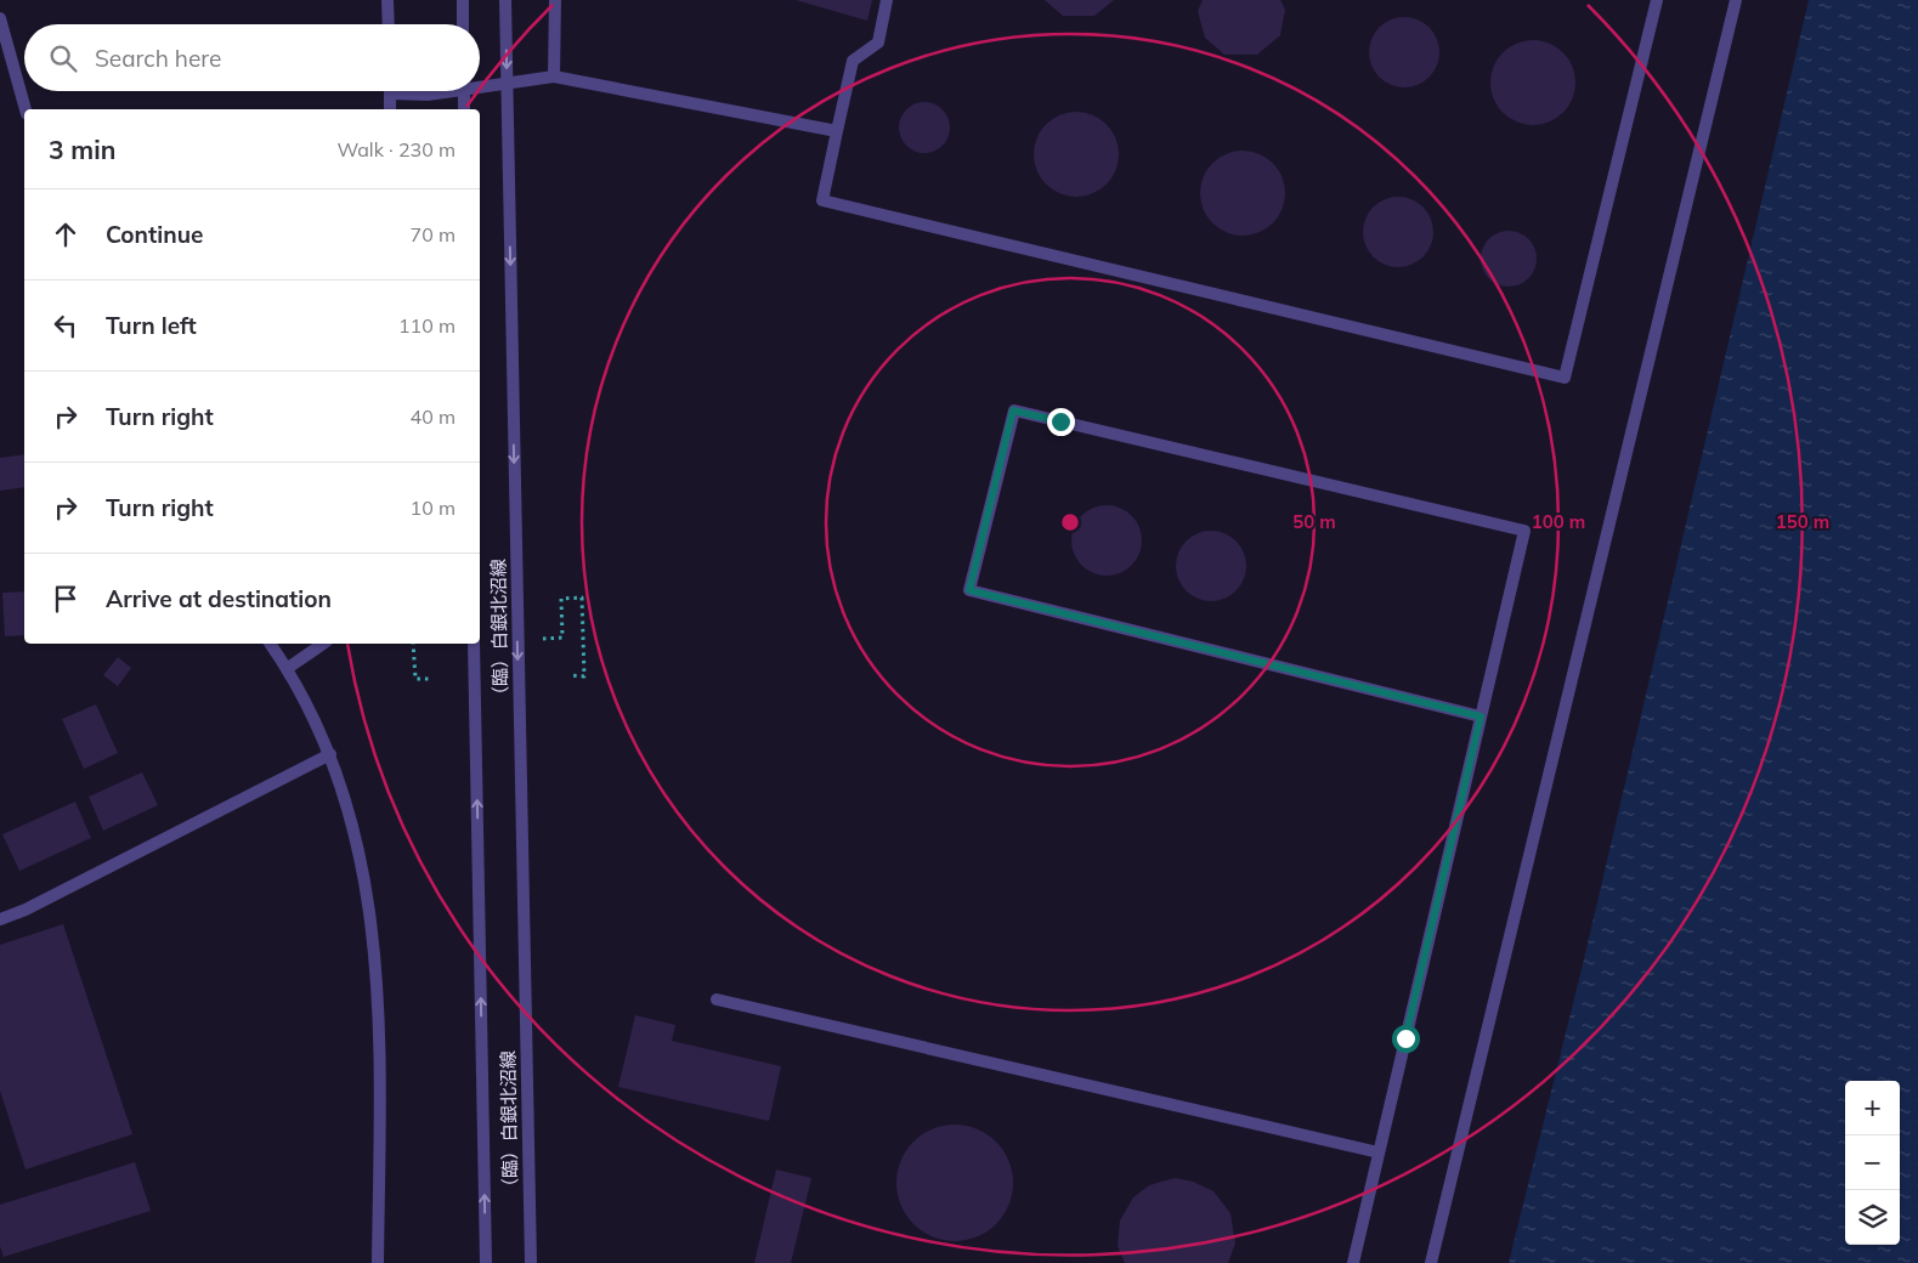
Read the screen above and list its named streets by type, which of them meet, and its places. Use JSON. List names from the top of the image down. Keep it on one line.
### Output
{"streets":{"street":["（臨）白銀北沼線"]},"page":{"search":"Search here","heading":["3 min","Walk · 230 m"],"list":[["Continue","70 m"],["Turn left","110 m"],["Turn right","40 m"],["Turn right","10 m"],"Arrive at destination"],"map_buttons":["+","−"]},"rings":["50 m","100 m","150 m"]}
